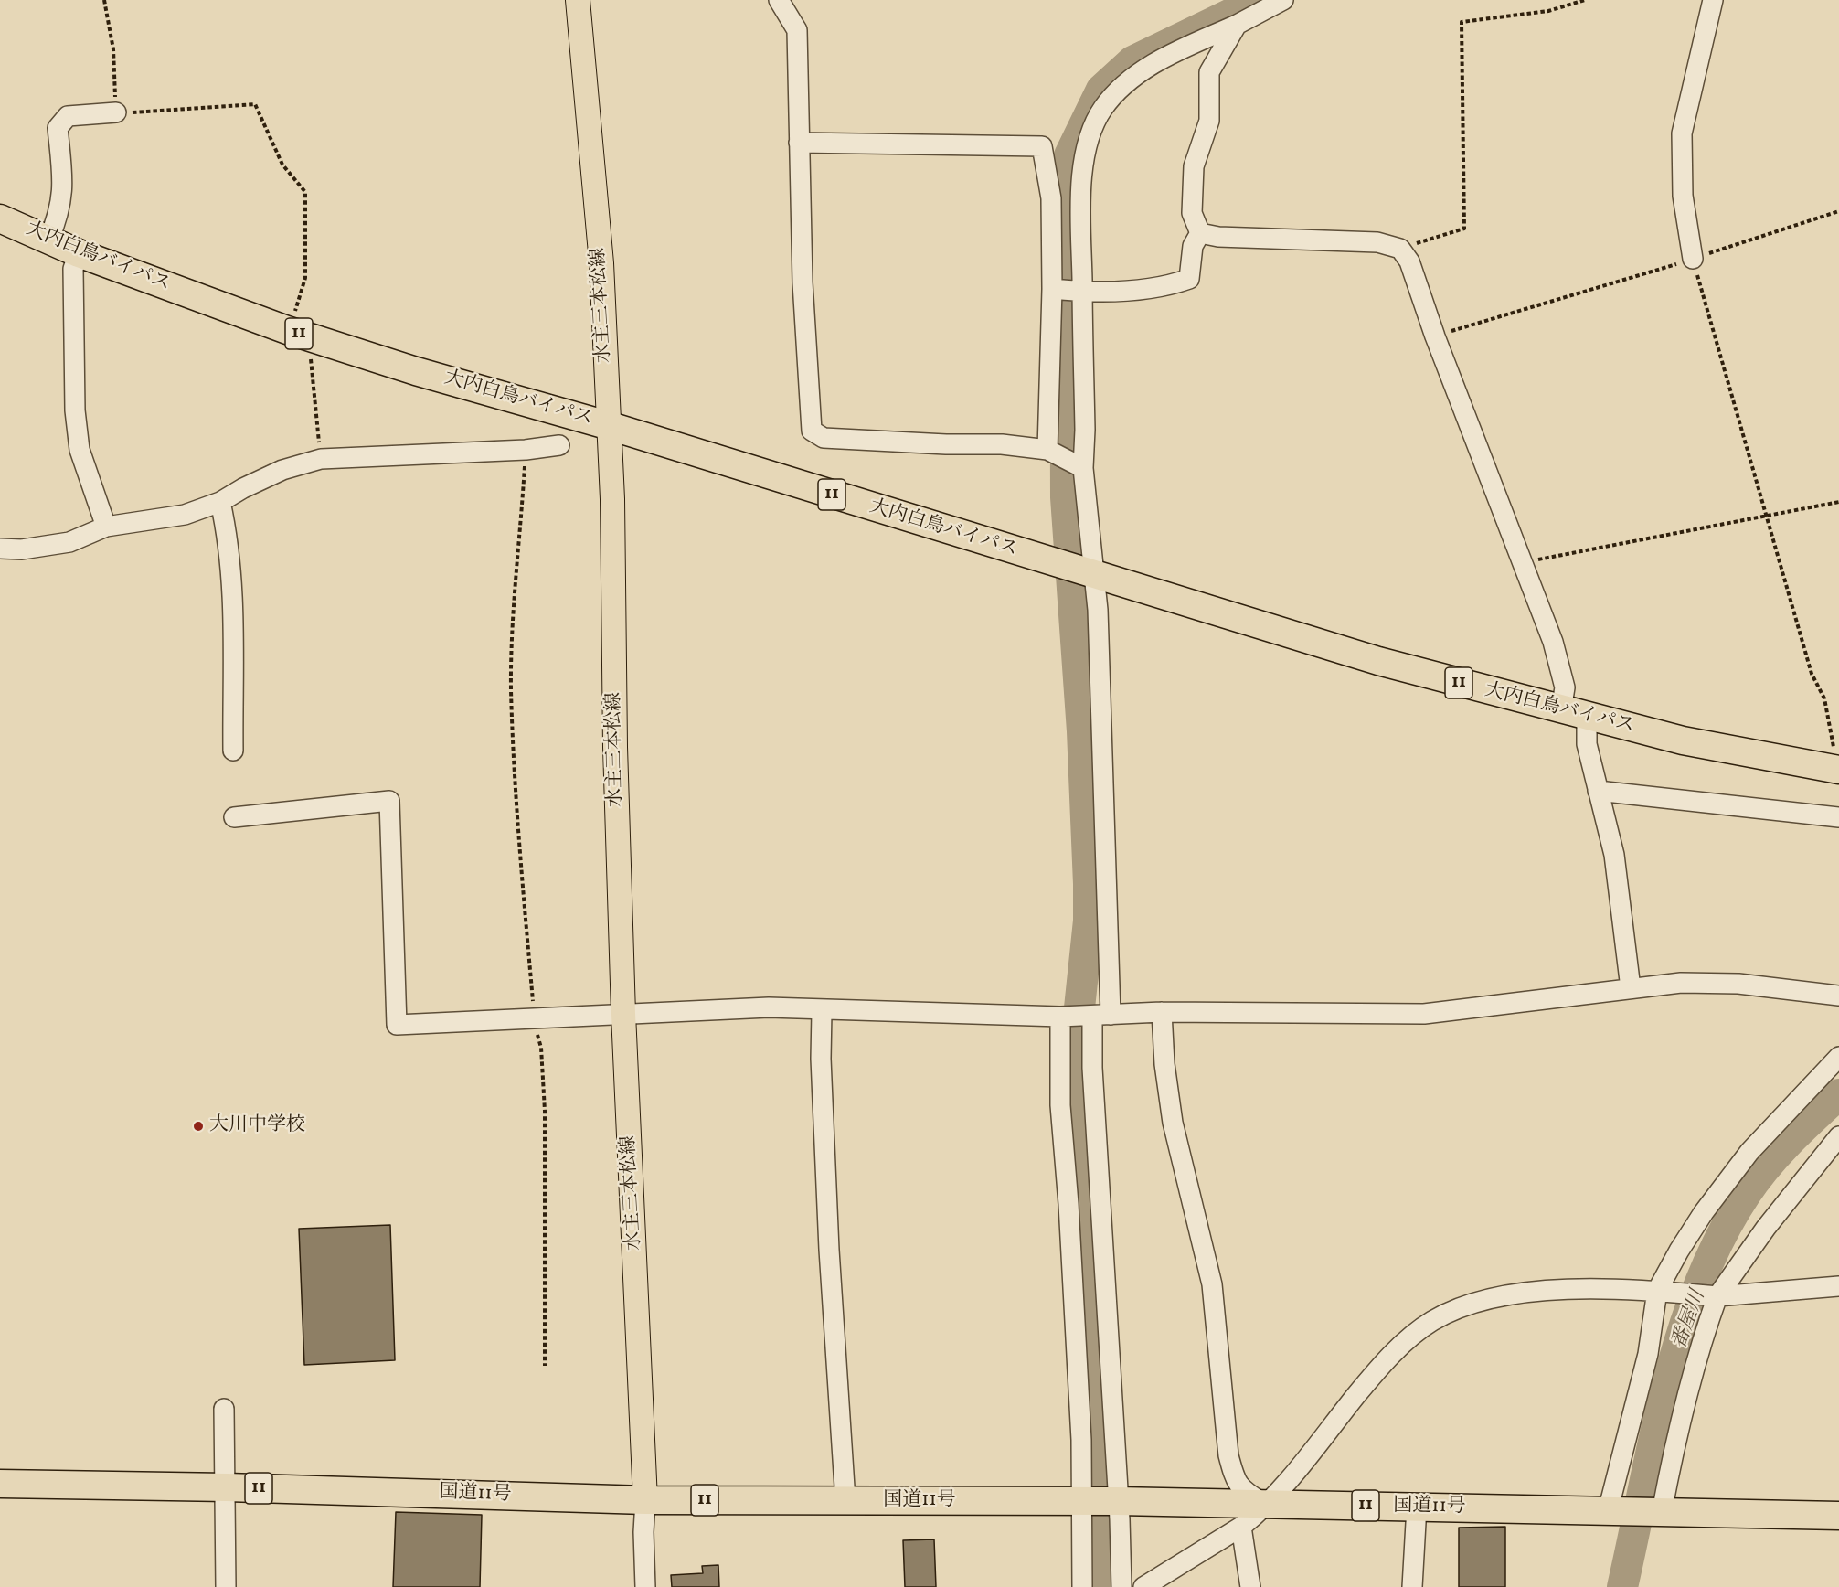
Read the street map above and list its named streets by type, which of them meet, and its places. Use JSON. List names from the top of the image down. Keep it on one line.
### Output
{"streets":{"highway":["大内白鳥バイパス","11","国道11号"],"main road":["水主三本松線"]},"crossings":[["大内白鳥バイパス","水主三本松線"],["水主三本松線","国道11号"]],"water":["番屋川"],"places":["大川中学校"]}
